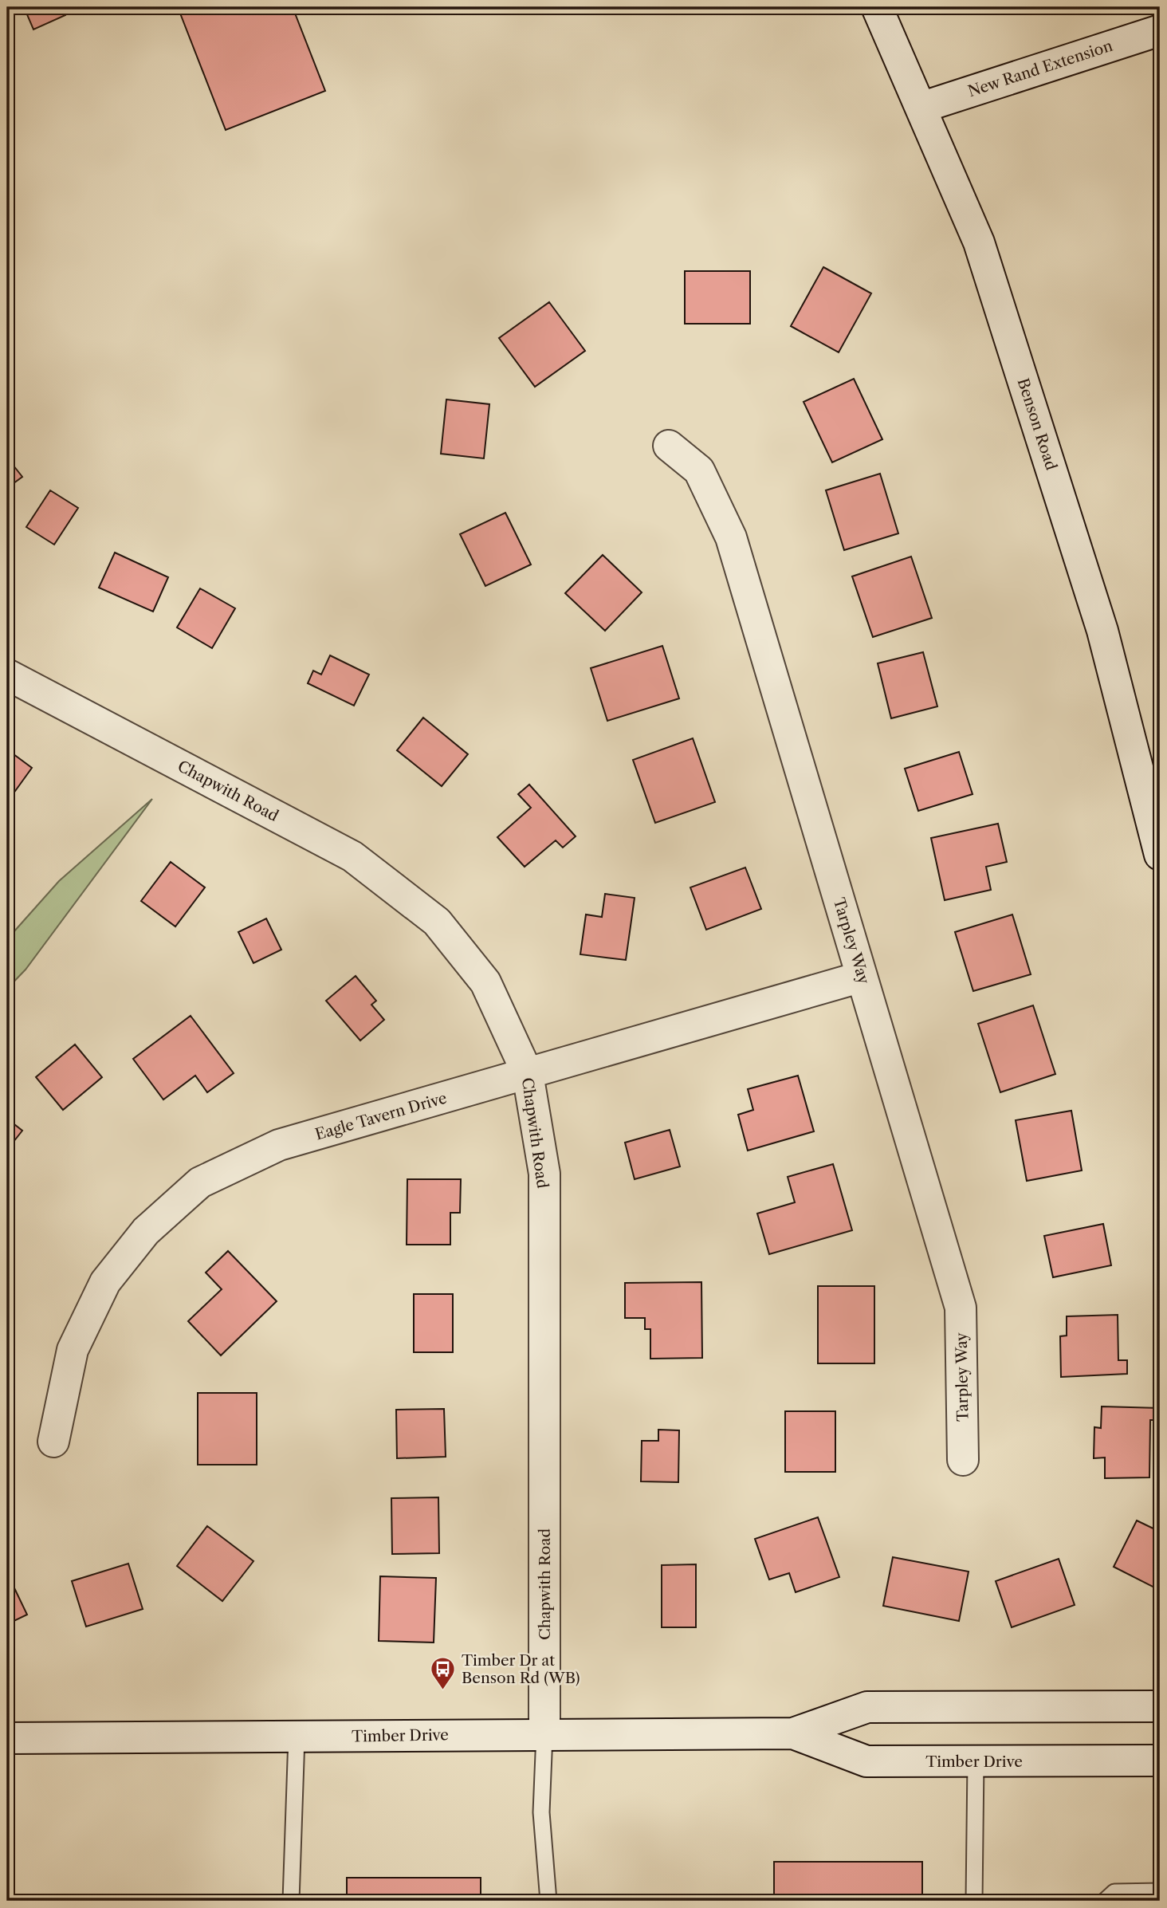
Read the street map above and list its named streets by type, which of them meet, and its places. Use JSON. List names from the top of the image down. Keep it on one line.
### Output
{"streets":{"street":["New Rand Extension","Benson Road","Chapwith Road","Tarpley Way","Eagle Tavern Drive","Timber Drive"]},"crossings":[["New Rand Extension","Benson Road"],["Chapwith Road","Eagle Tavern Drive"],["Chapwith Road","Timber Drive"],["Tarpley Way","Eagle Tavern Drive"]],"places":{"bus stop":["Timber Dr at Benson Rd (WB)"]}}
